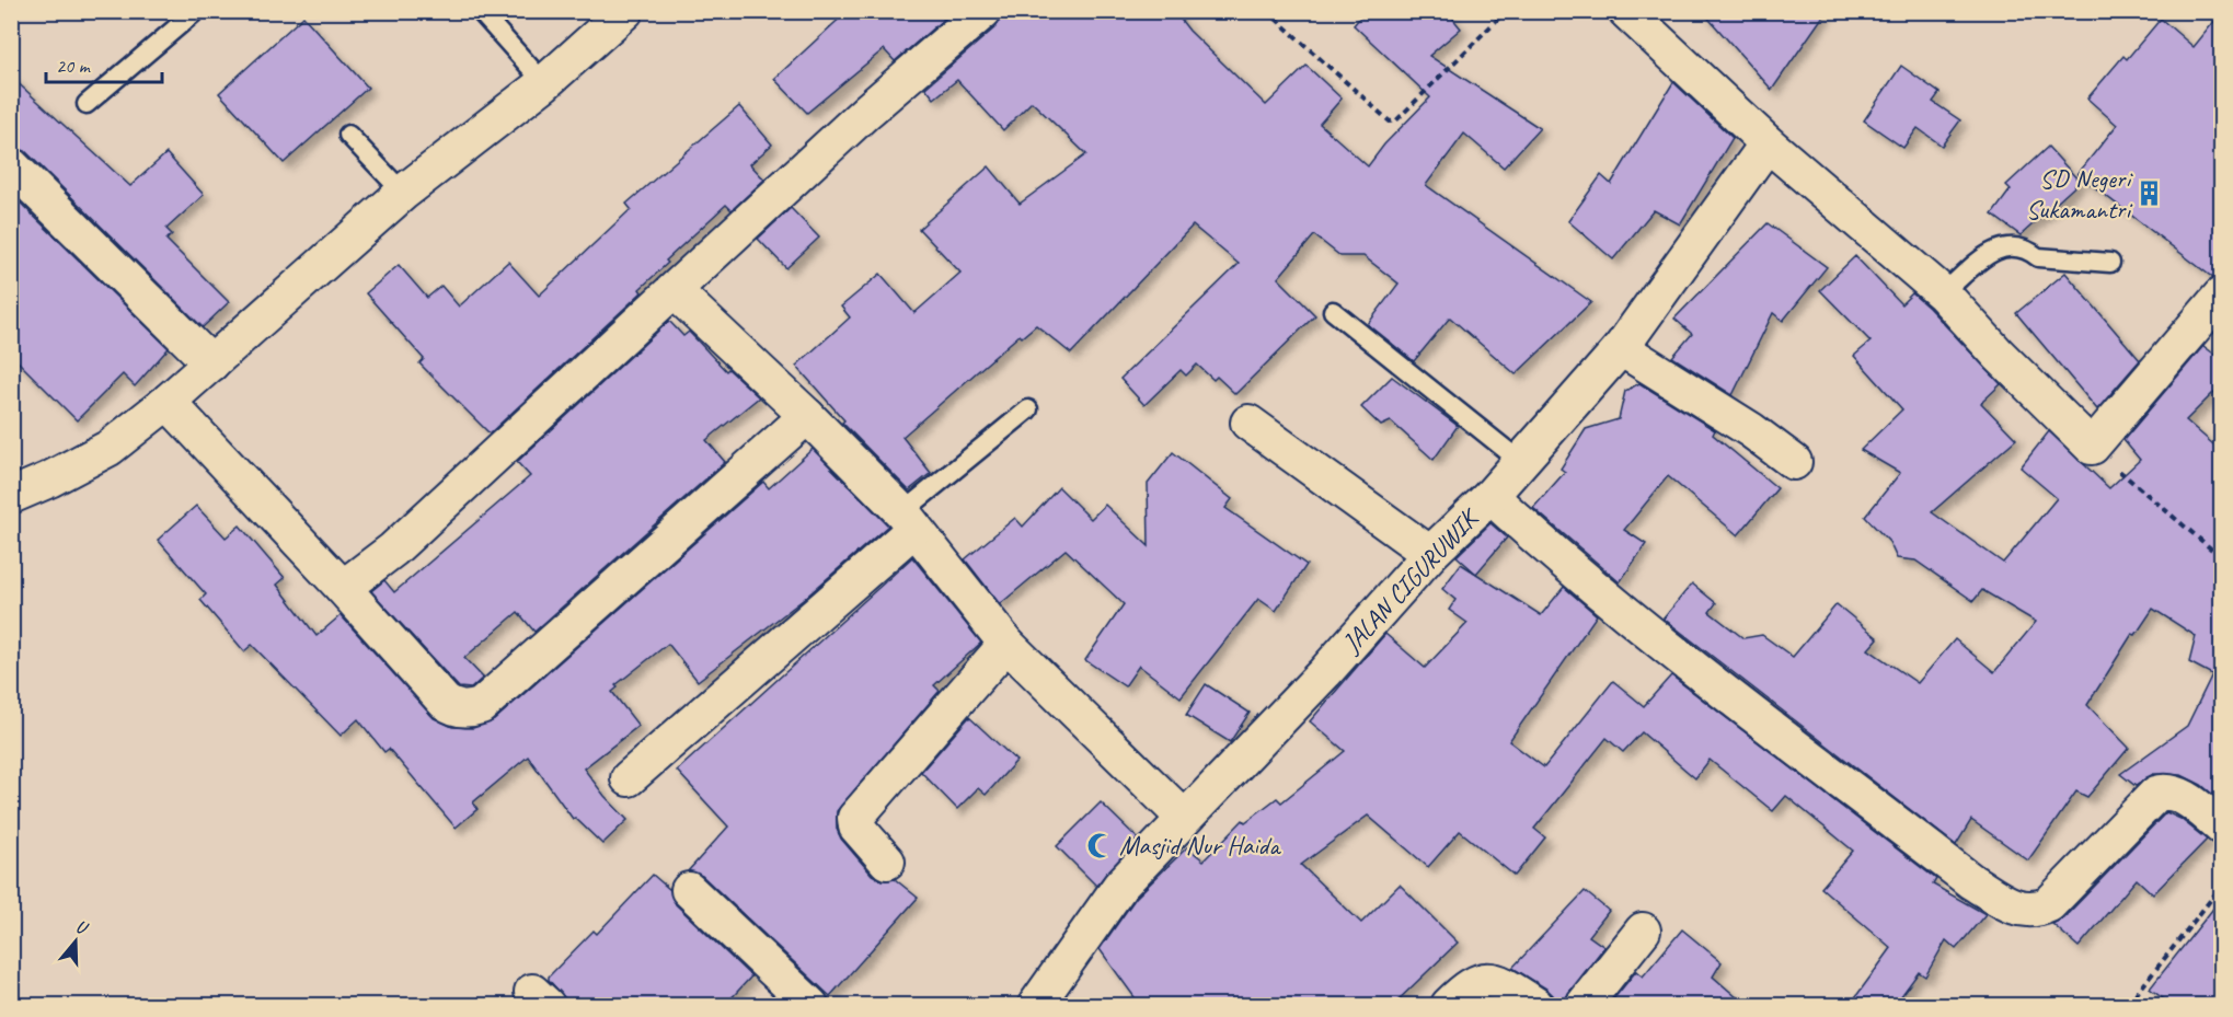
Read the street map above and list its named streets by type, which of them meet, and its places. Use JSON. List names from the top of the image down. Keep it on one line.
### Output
{"streets":{"street":["JALAN CIGURUWIK"]},"places":{"building":["SD Negeri Sukamantri"],"mosque":["Masjid Nur Haida"]},"scale_bar":"20 m","north":"top"}
